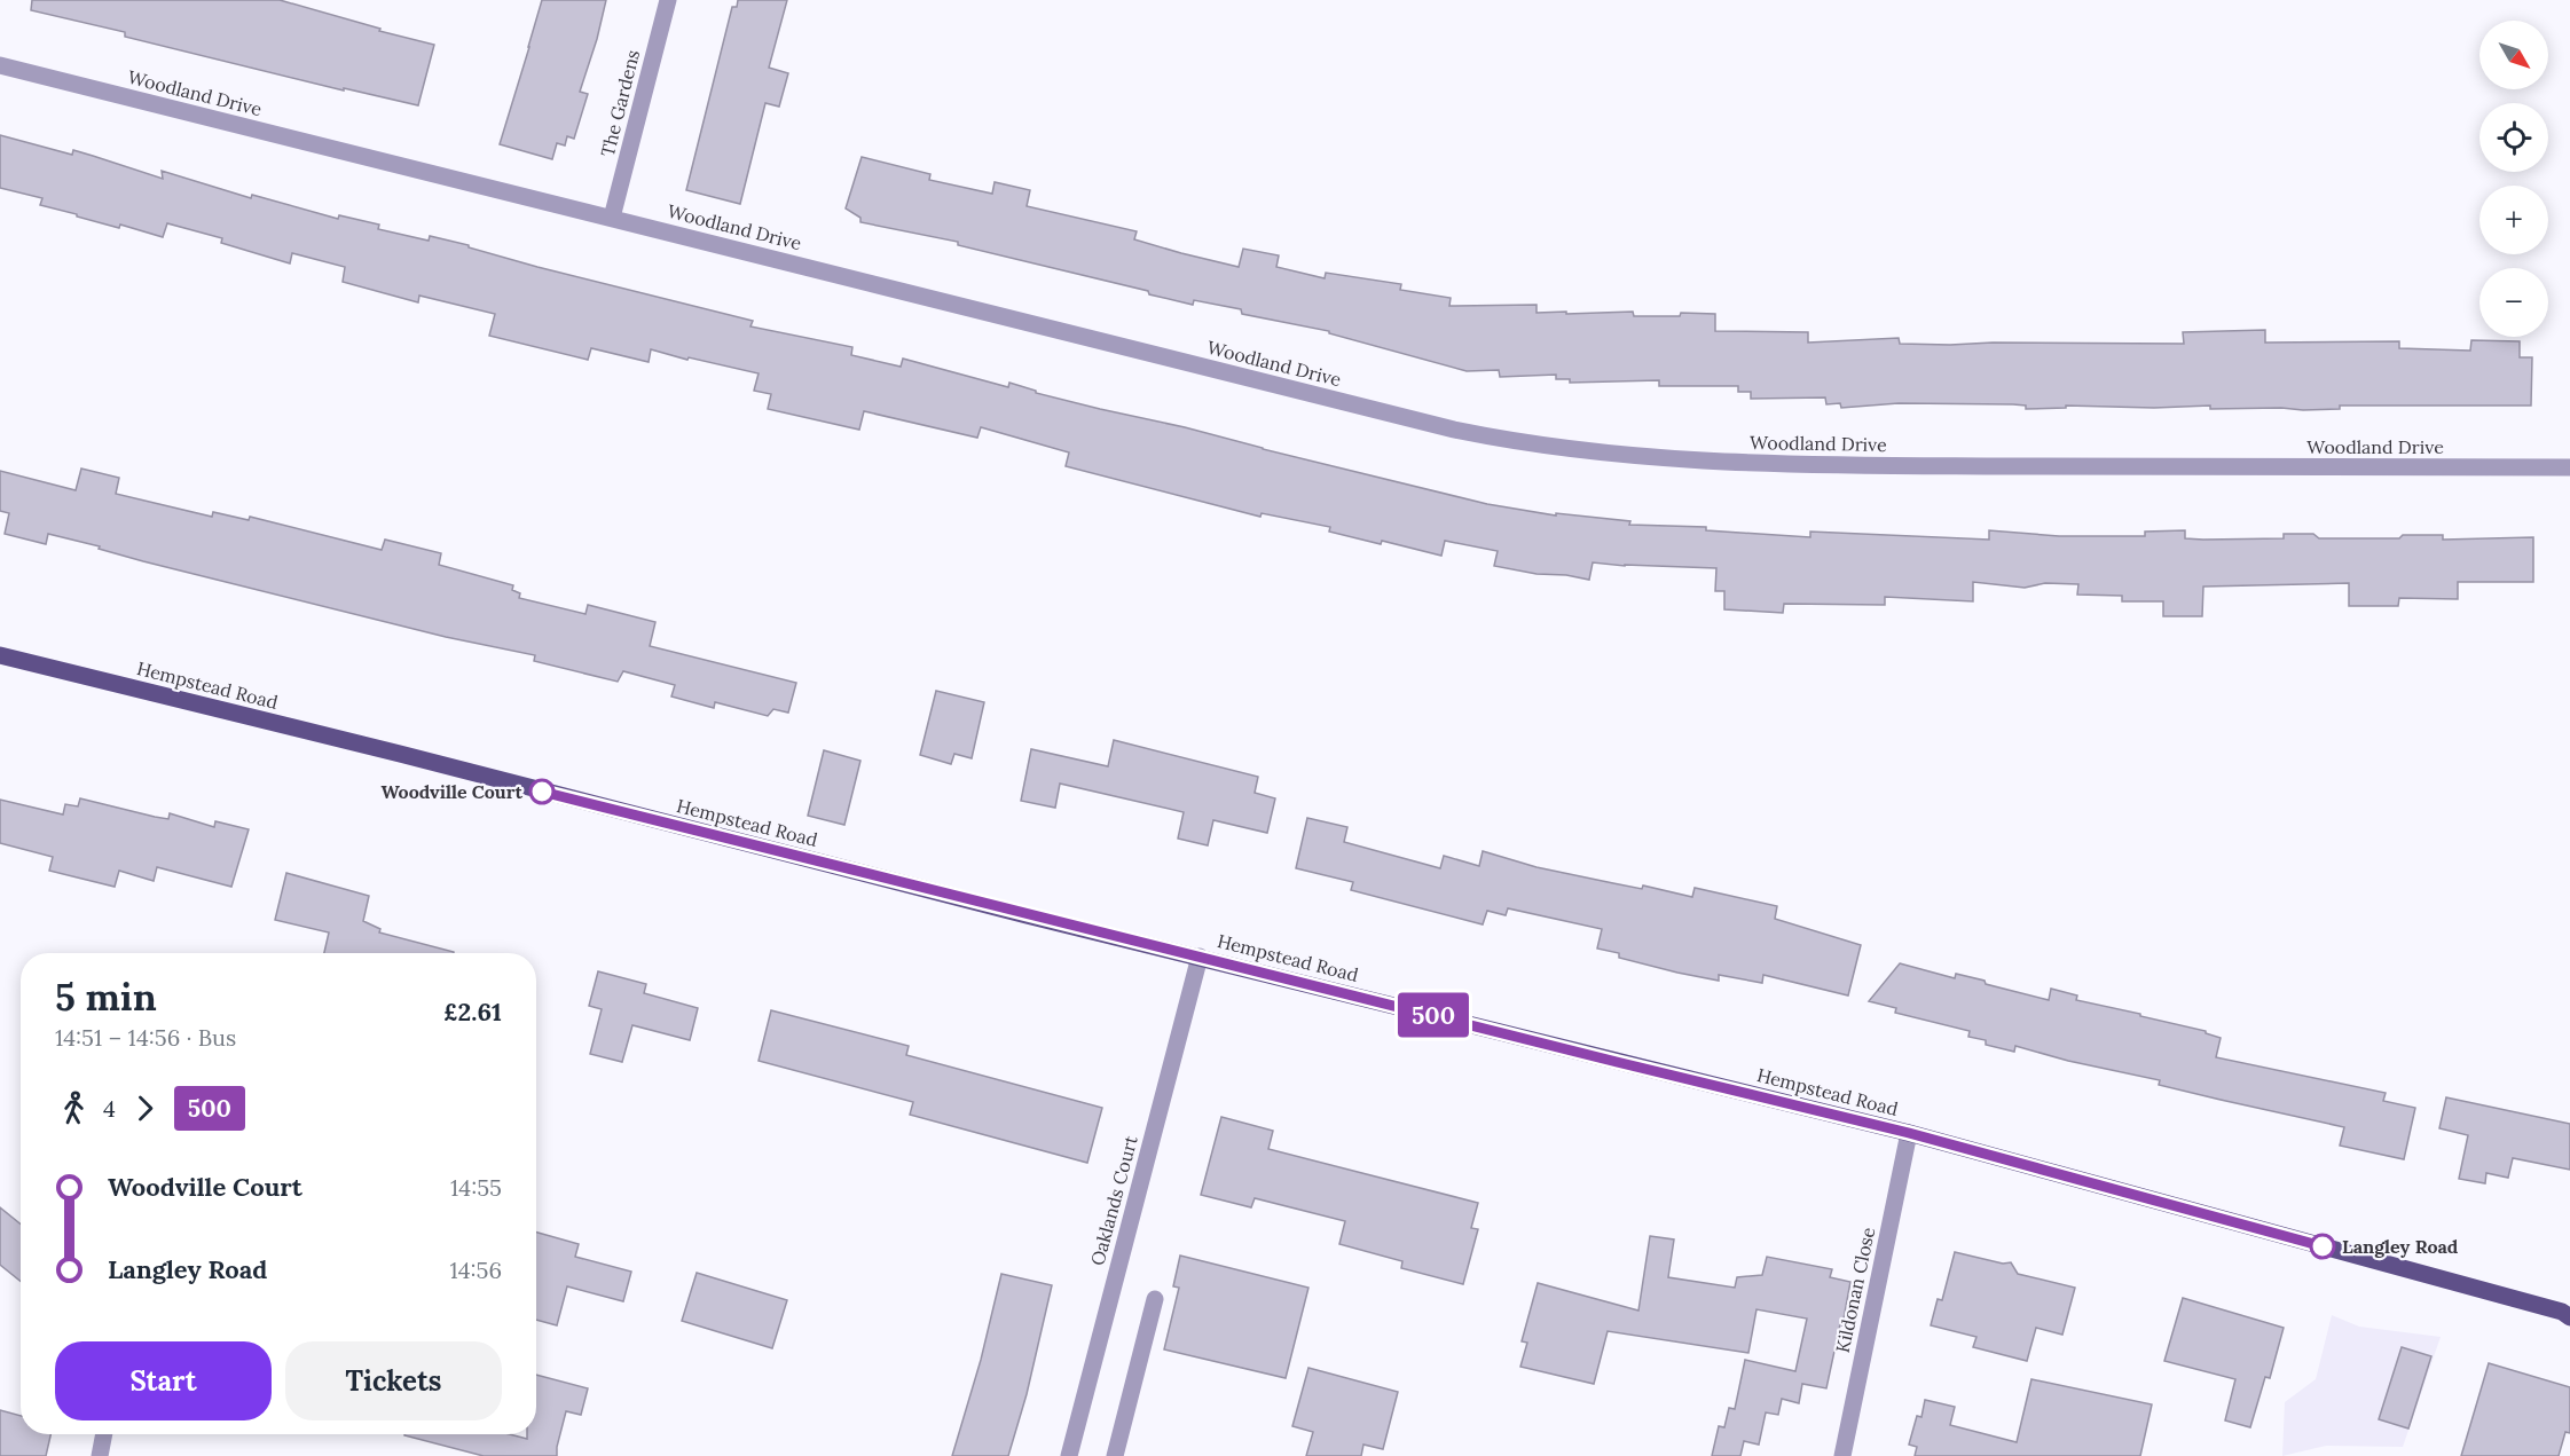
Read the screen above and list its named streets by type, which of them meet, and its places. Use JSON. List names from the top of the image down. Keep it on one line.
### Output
{"streets":{"main road":["Hempstead Road"],"street":["Woodland Drive","The Gardens","Oaklands Court","Kildonan Close"]},"crossings":[["Woodland Drive","The Gardens"],["Hempstead Road","Oaklands Court"],["Hempstead Road","Kildonan Close"]],"places":["Woodville Court","Langley Road"],"lines":["bus line 500"],"north":"bottom right","page":{"on_map":"500","map_buttons":["+","−"],"heading":["5 min","14:51 – 14:56 · Bus","£2.61"],"legs":["4","500"],"list":[{"name":"Woodville Court","value":"14:55"},{"name":"Langley Road","value":"14:56"}],"buttons":["Start","Tickets"]}}
